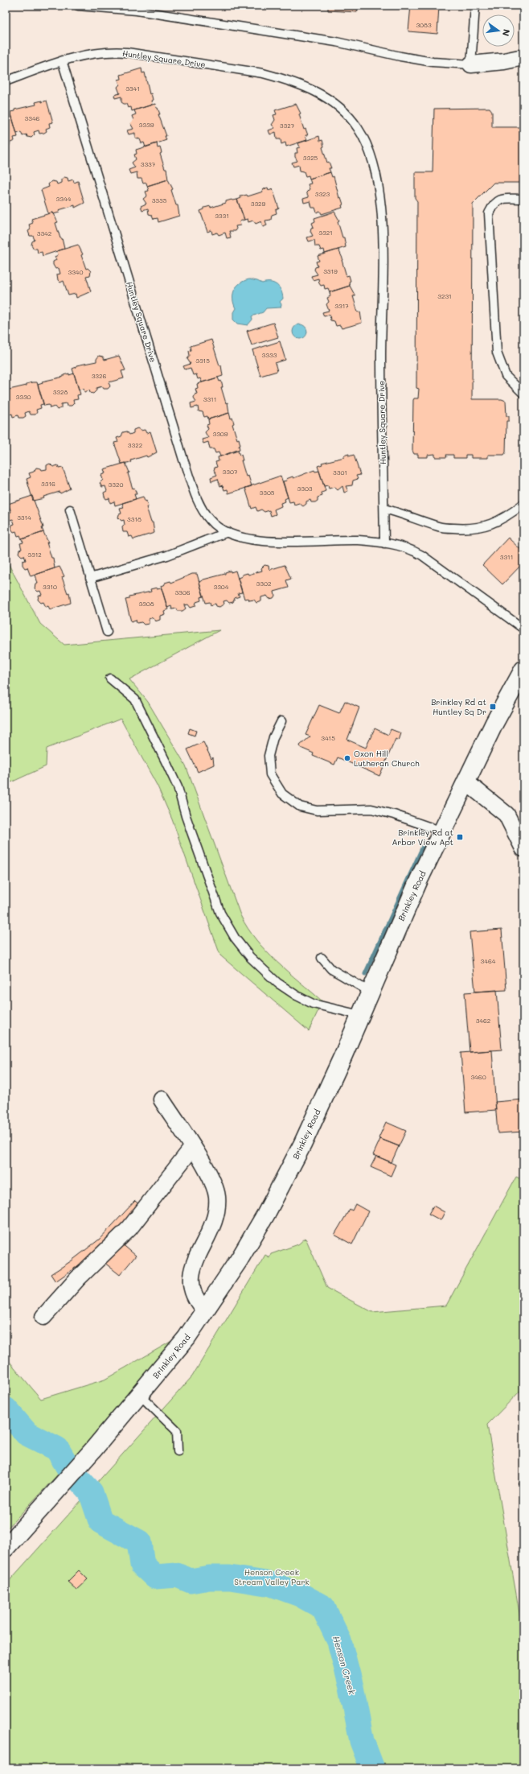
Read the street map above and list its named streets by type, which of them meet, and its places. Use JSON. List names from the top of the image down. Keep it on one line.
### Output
{"streets":{"main road":["Brinkley Road"],"lane":["Huntley Square Drive"]},"water":["Henson Creek"],"parks":["Henson Creek Stream Valley Park"],"places":{"transit":["Brinkley Rd at Huntley Sq Dr","Brinkley Rd at Arbor View Apt"],"other":["Oxon Hill Lutheran Church"]},"house_numbers":["3083","3341","3346","3339","3327","3325","3337","3323","3344","3335","3329","3331","3321","3342","3319","3340","3231","3317","3333","3315","3326","3328","3330","3311","3309","3322","3307","3301","3316","3320","3303","3305","3314","3318","3312","3311","3302","3310","3304","3306","3308","3415","3464","3462","3460"],"north":"right"}
